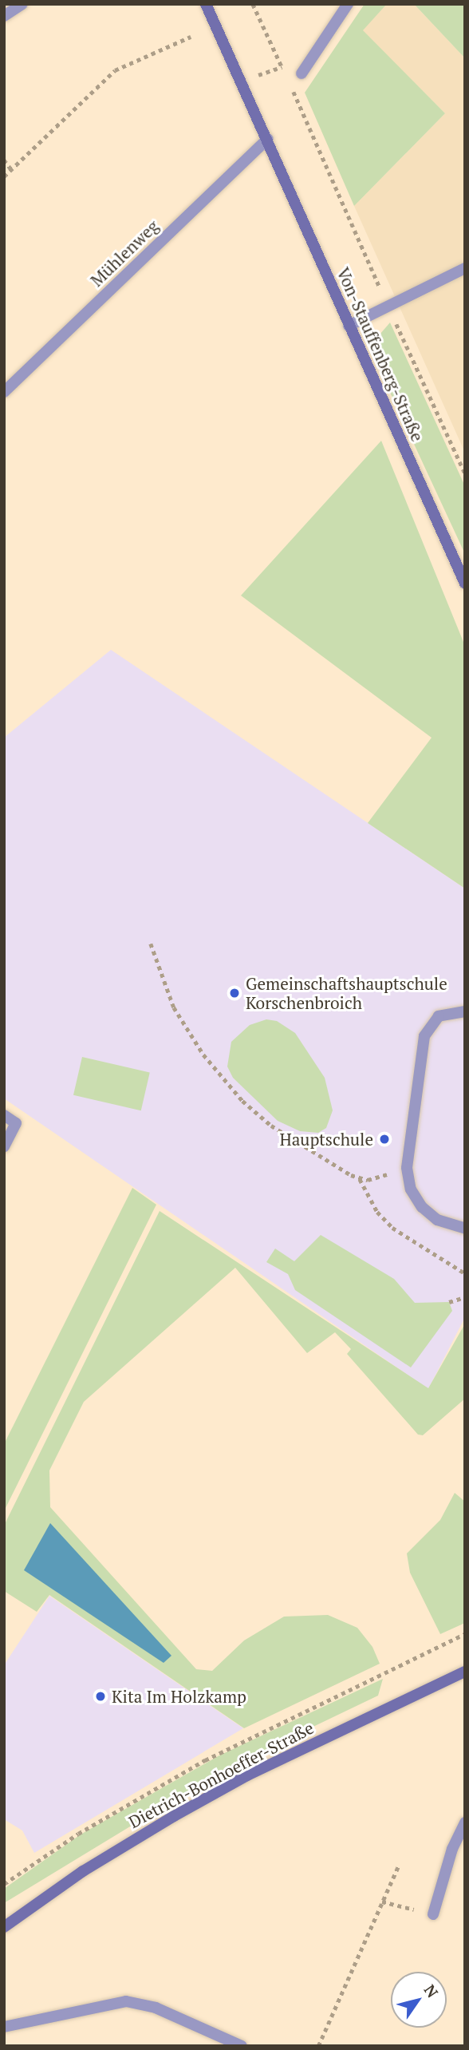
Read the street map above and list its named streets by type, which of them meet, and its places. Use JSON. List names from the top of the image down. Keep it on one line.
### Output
{"streets":{"street":["Mühlenweg","Von-Stauffenberg-Straße","Dietrich-Bonhoeffer-Straße"]},"crossings":[["Mühlenweg","Von-Stauffenberg-Straße"]],"places":["Gemeinschaftshauptschule Korschenbroich","Hauptschule","Kita Im Holzkamp"],"north":"top right"}
